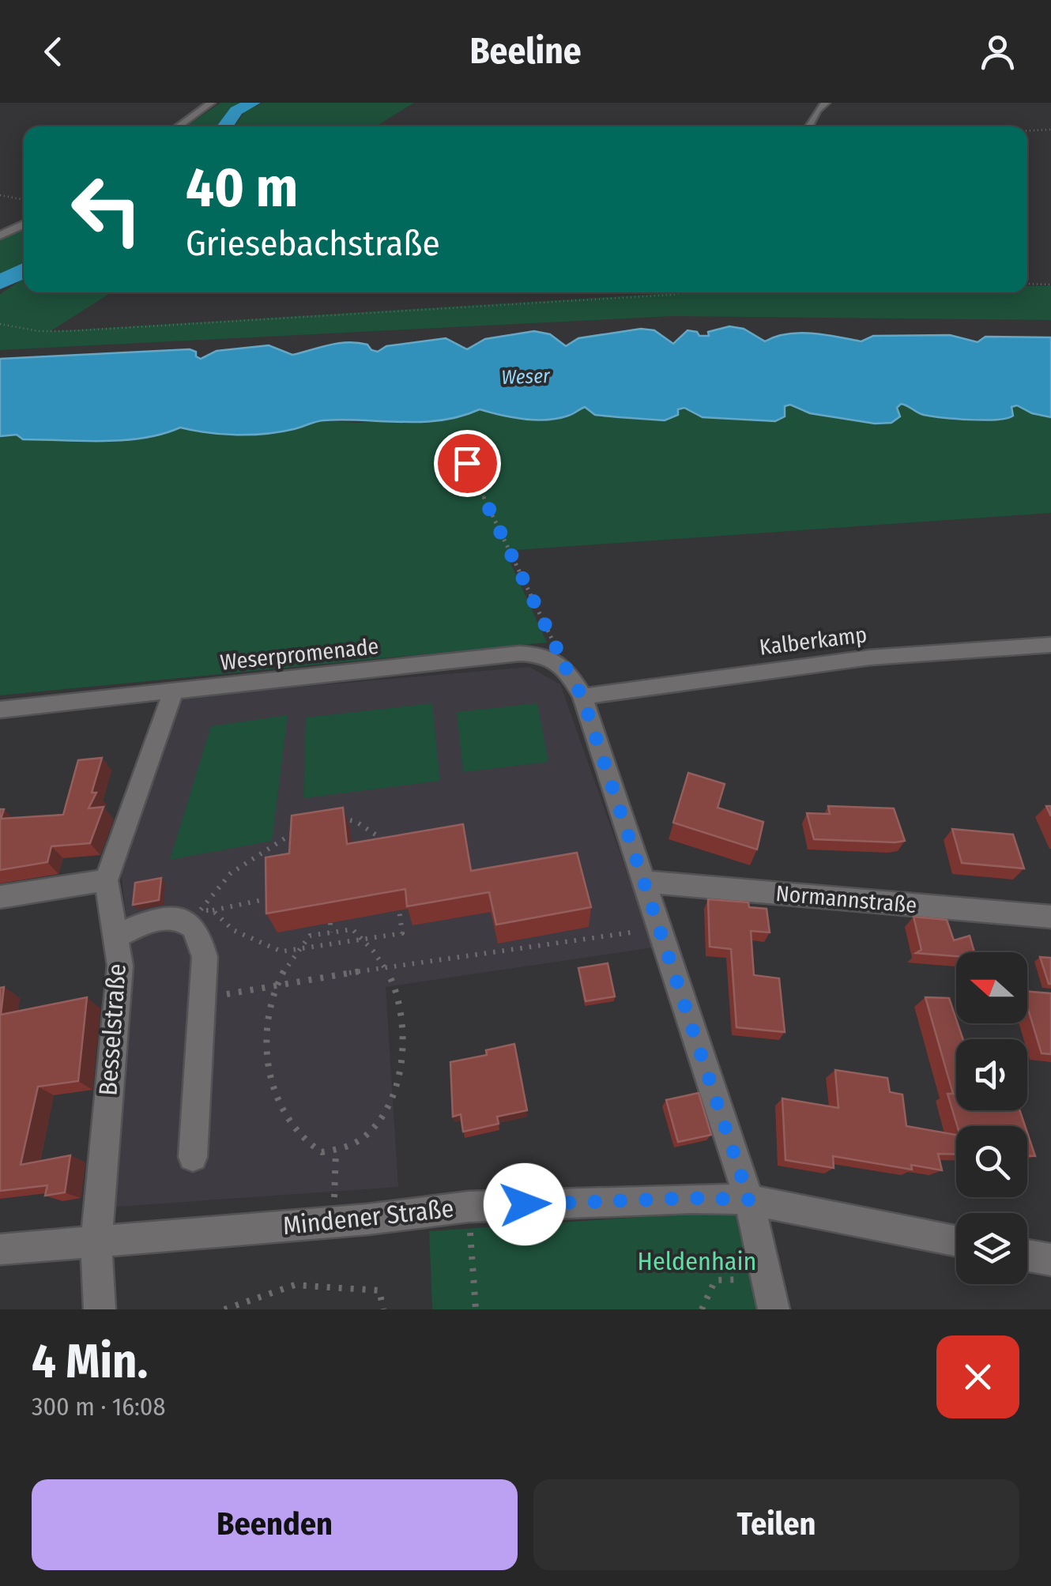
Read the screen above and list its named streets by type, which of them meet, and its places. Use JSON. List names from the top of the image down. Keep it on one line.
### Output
{"streets":{"street":["Kalberkamp","Weserpromenade","Normannstraße","Besselstraße","Mindener Straße"]},"crossings":[["Weserpromenade","Besselstraße"],["Besselstraße","Mindener Straße"]],"water":["Weser"],"parks":["Heldenhain"],"north":"left","page":{"header":"Beeline","turn":["40 m","Griesebachstraße"],"heading":["4 Min.","300 m · 16:08"],"buttons":["Beenden","Teilen"]}}
